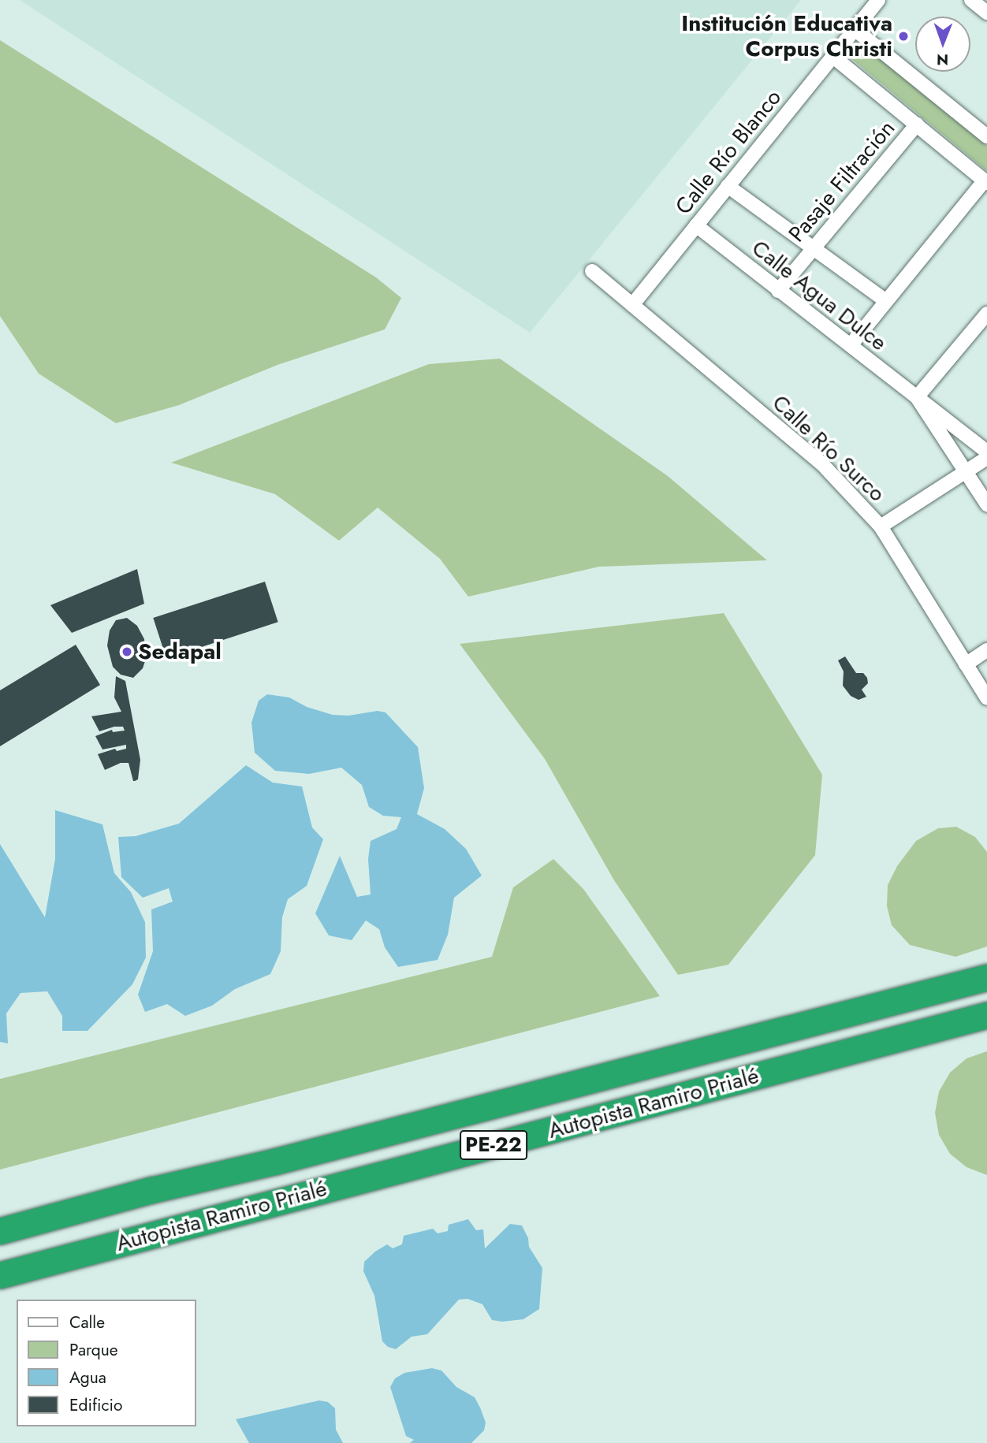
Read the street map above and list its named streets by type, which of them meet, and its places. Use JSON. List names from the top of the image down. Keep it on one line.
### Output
{"streets":{"highway":["Autopista Ramiro Prialé","PE-22"],"street":["Calle Río Blanco","Pasaje Filtración","Calle Agua Dulce","Calle Río Surco"]},"crossings":[["Calle Río Blanco","Calle Agua Dulce"],["Calle Río Blanco","Calle Río Surco"],["Pasaje Filtración","Calle Agua Dulce"]],"places":["Institución Educativa Corpus Christi","Sedapal"],"legend":["Calle","Parque","Agua","Edificio"],"north":"bottom"}
